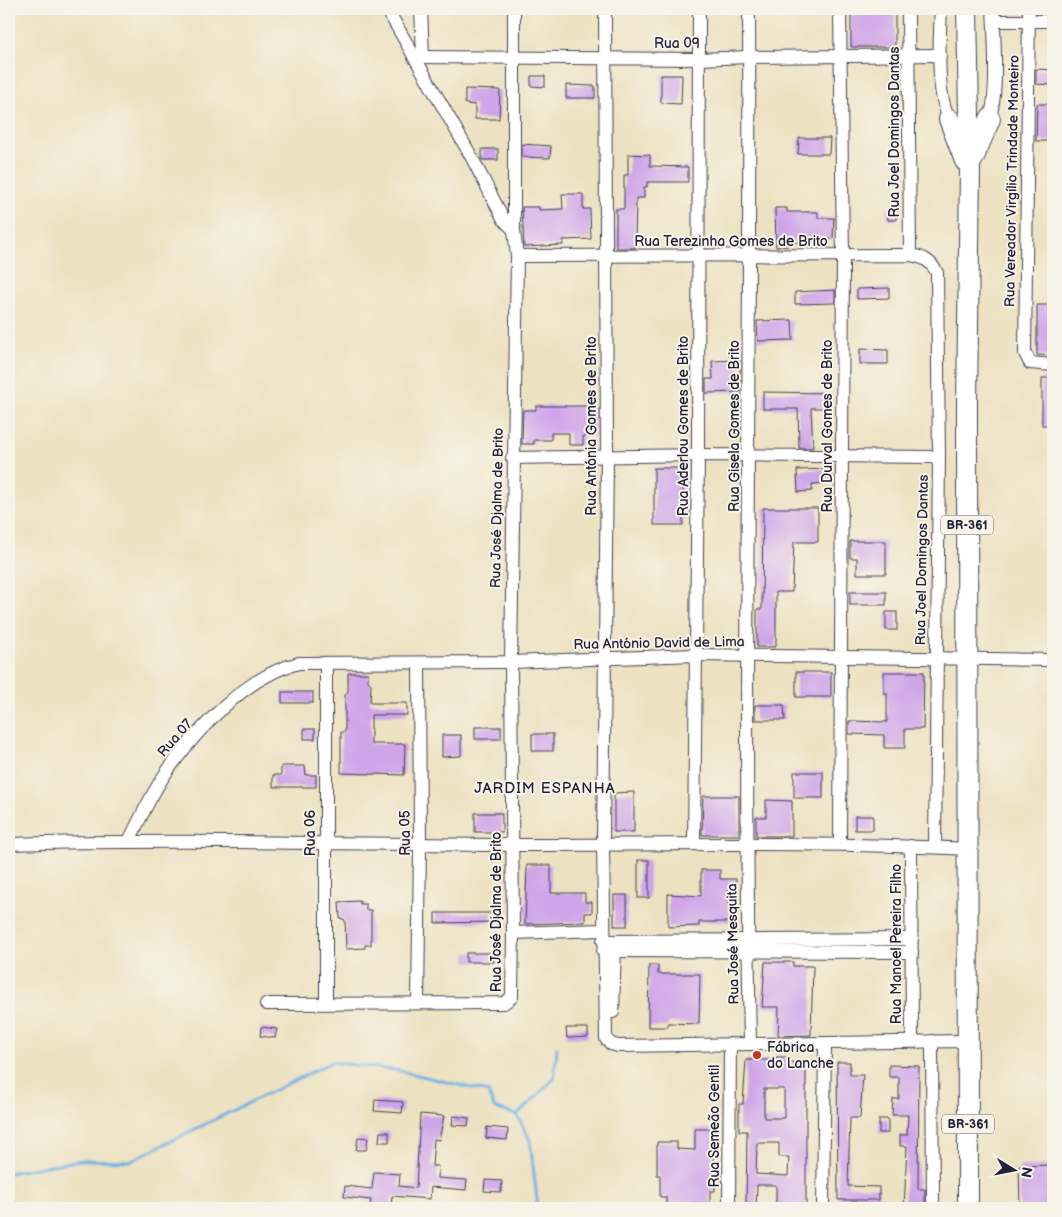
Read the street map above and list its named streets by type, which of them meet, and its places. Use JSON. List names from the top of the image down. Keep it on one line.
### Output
{"streets":{"main road":["BR-361"],"street":["Rua 09","Rua Joel Domingos Dantas","Rua Vereador Virgílio Trindade Monteiro","Rua Terezinha Gomes de Brito","Rua Antónia Gomes de Brito","Rua Aderlou Gomes de Brito","Rua Gisela Gomes de Brito","Rua Durval Gomes de Brito","Rua José Djalma de Brito","Rua António David de Lima","Rua 07","Rua 06","Rua 05","Rua José Mesquita","Rua Manoel Pereira Filho","Rua Semeão Gentil"]},"crossings":[["Rua 09","Rua Joel Domingos Dantas"],["Rua 09","Rua Antónia Gomes de Brito"],["Rua 09","Rua Aderlou Gomes de Brito"],["Rua 09","Rua Gisela Gomes de Brito"],["Rua 09","Rua Durval Gomes de Brito"],["Rua 09","Rua José Djalma de Brito"],["Rua Joel Domingos Dantas","Rua Terezinha Gomes de Brito"],["Rua Joel Domingos Dantas","Rua António David de Lima"],["Rua Terezinha Gomes de Brito","Rua Antónia Gomes de Brito"],["Rua Terezinha Gomes de Brito","Rua Aderlou Gomes de Brito"],["Rua Terezinha Gomes de Brito","Rua Gisela Gomes de Brito"],["Rua Terezinha Gomes de Brito","Rua Durval Gomes de Brito"],["Rua Terezinha Gomes de Brito","Rua José Djalma de Brito"],["Rua Antónia Gomes de Brito","Rua António David de Lima"],["Rua Antónia Gomes de Brito","Rua Semeão Gentil"],["Rua Aderlou Gomes de Brito","Rua António David de Lima"],["Rua Gisela Gomes de Brito","Rua António David de Lima"],["Rua Gisela Gomes de Brito","Rua José Mesquita"],["Rua Durval Gomes de Brito","Rua António David de Lima"],["Rua José Djalma de Brito","Rua António David de Lima"],["Rua José Djalma de Brito","Rua 05"],["BR-361","Rua António David de Lima"],["Rua António David de Lima","Rua 07"],["Rua António David de Lima","Rua 06"],["Rua António David de Lima","Rua 05"]],"districts":["JARDIM ESPANHA"],"places":["Fábrica do Lanche"],"north":"right"}
